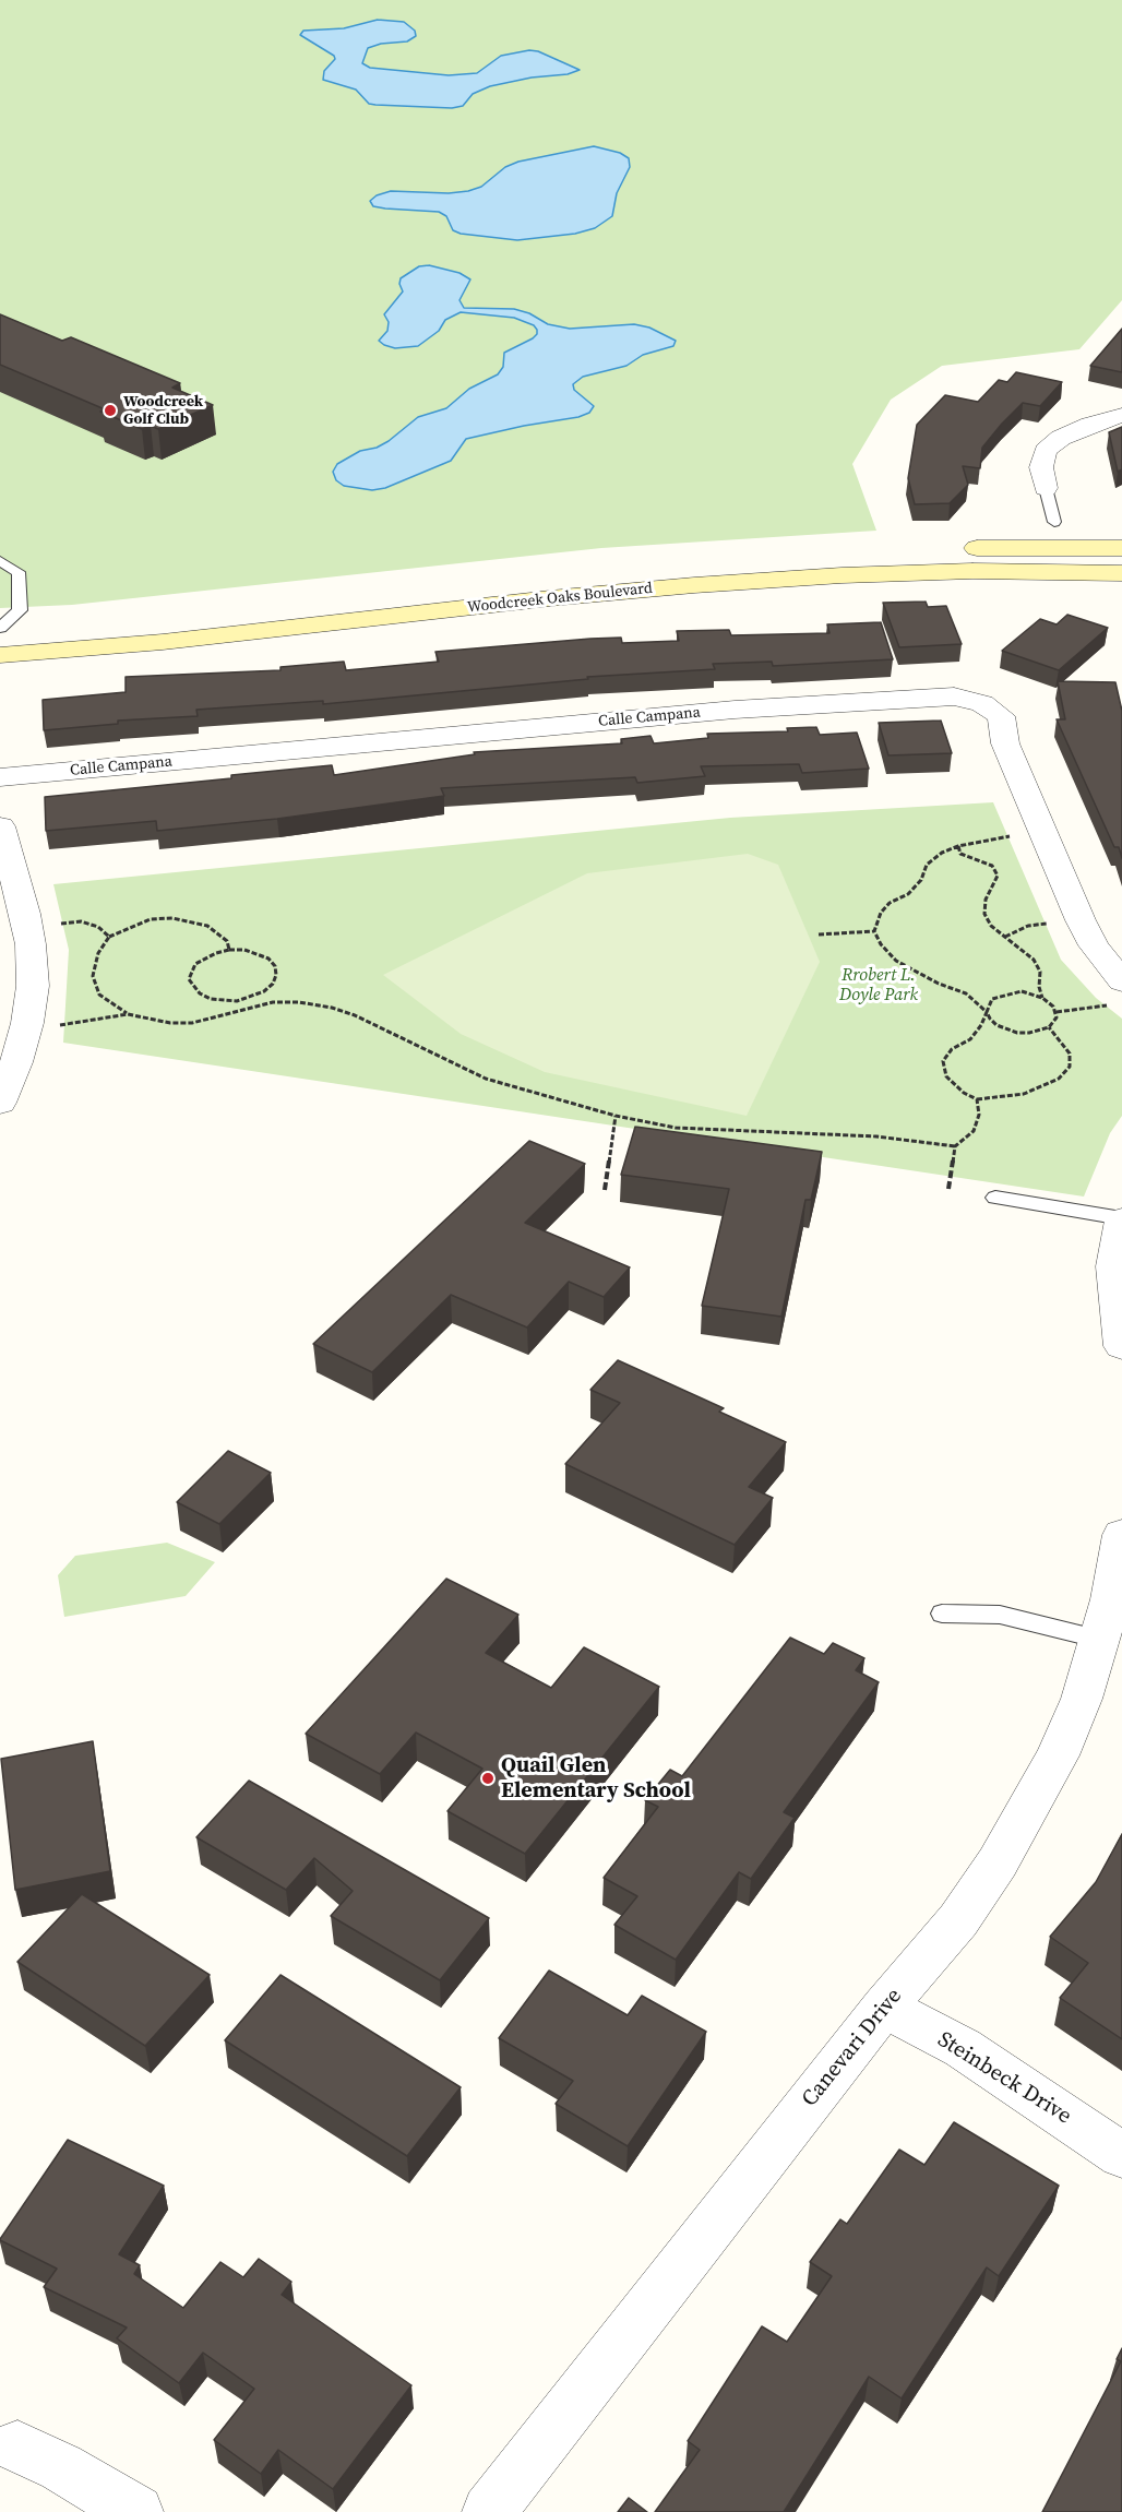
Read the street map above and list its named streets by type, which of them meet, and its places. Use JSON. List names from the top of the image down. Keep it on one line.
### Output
{"streets":{"main road":["Woodcreek Oaks Boulevard"],"street":["Calle Campana","Canevari Drive","Steinbeck Drive"]},"crossings":[["Canevari Drive","Steinbeck Drive"]],"parks":["Rrobert L. Doyle Park"],"places":["Woodcreek Golf Club","Quail Glen Elementary School"]}
